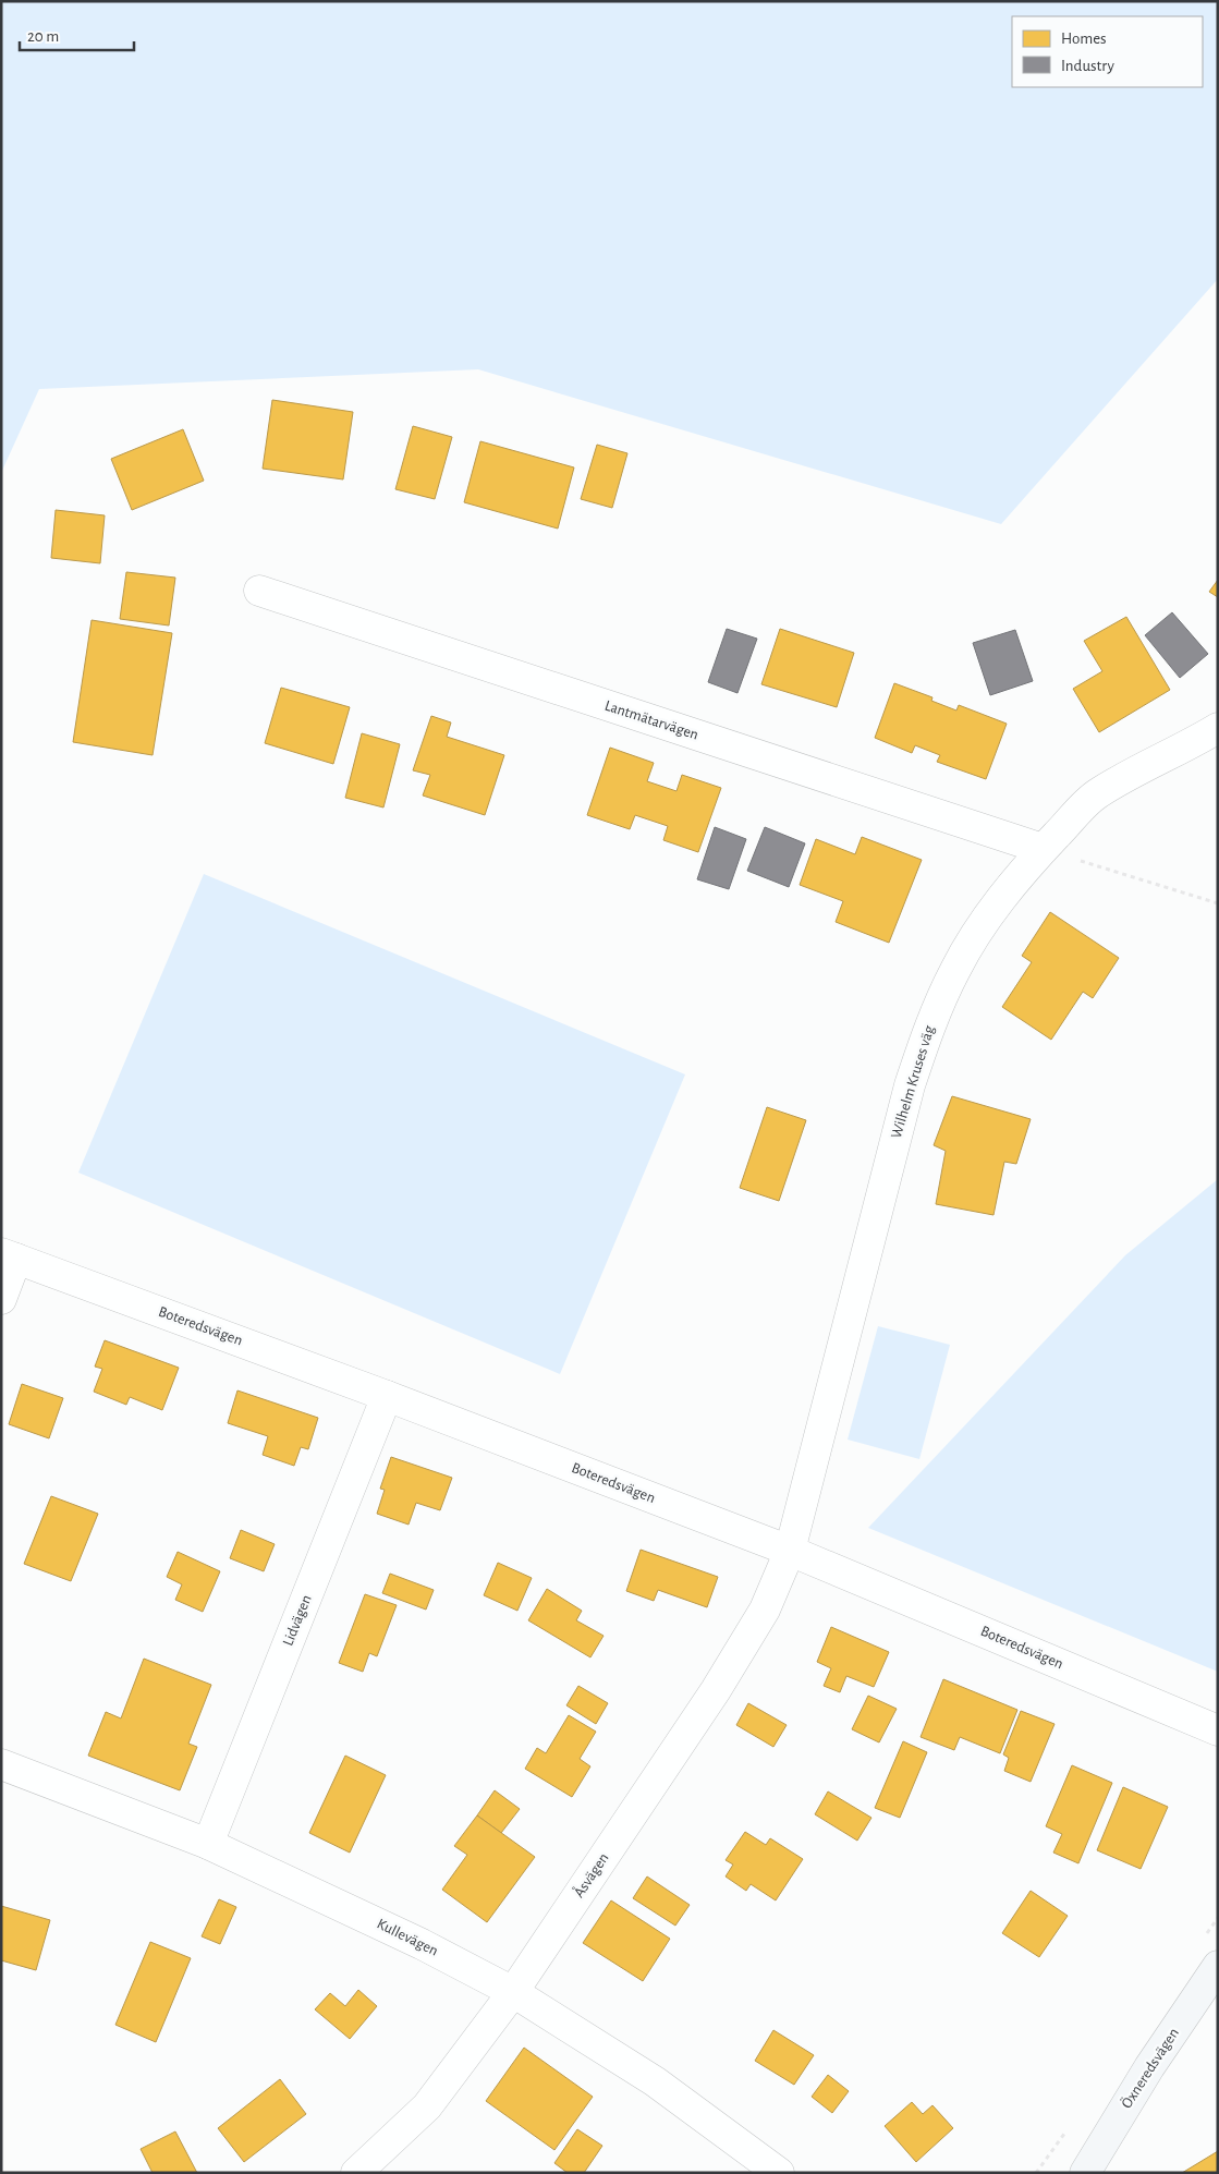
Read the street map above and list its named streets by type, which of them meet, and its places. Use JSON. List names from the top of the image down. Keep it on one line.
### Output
{"streets":{"street":["Lantmätarvägen","Wilhelm Kruses väg","Boteredsvägen","Lidvägen","Åsvägen","Kullevägen","Öxneredsvägen"]},"crossings":[["Lantmätarvägen","Wilhelm Kruses väg"],["Wilhelm Kruses väg","Boteredsvägen"],["Wilhelm Kruses väg","Åsvägen"],["Boteredsvägen","Lidvägen"],["Boteredsvägen","Åsvägen"],["Lidvägen","Kullevägen"],["Åsvägen","Kullevägen"]],"legend":["Homes","Industry"],"scale_bar":"20 m"}
